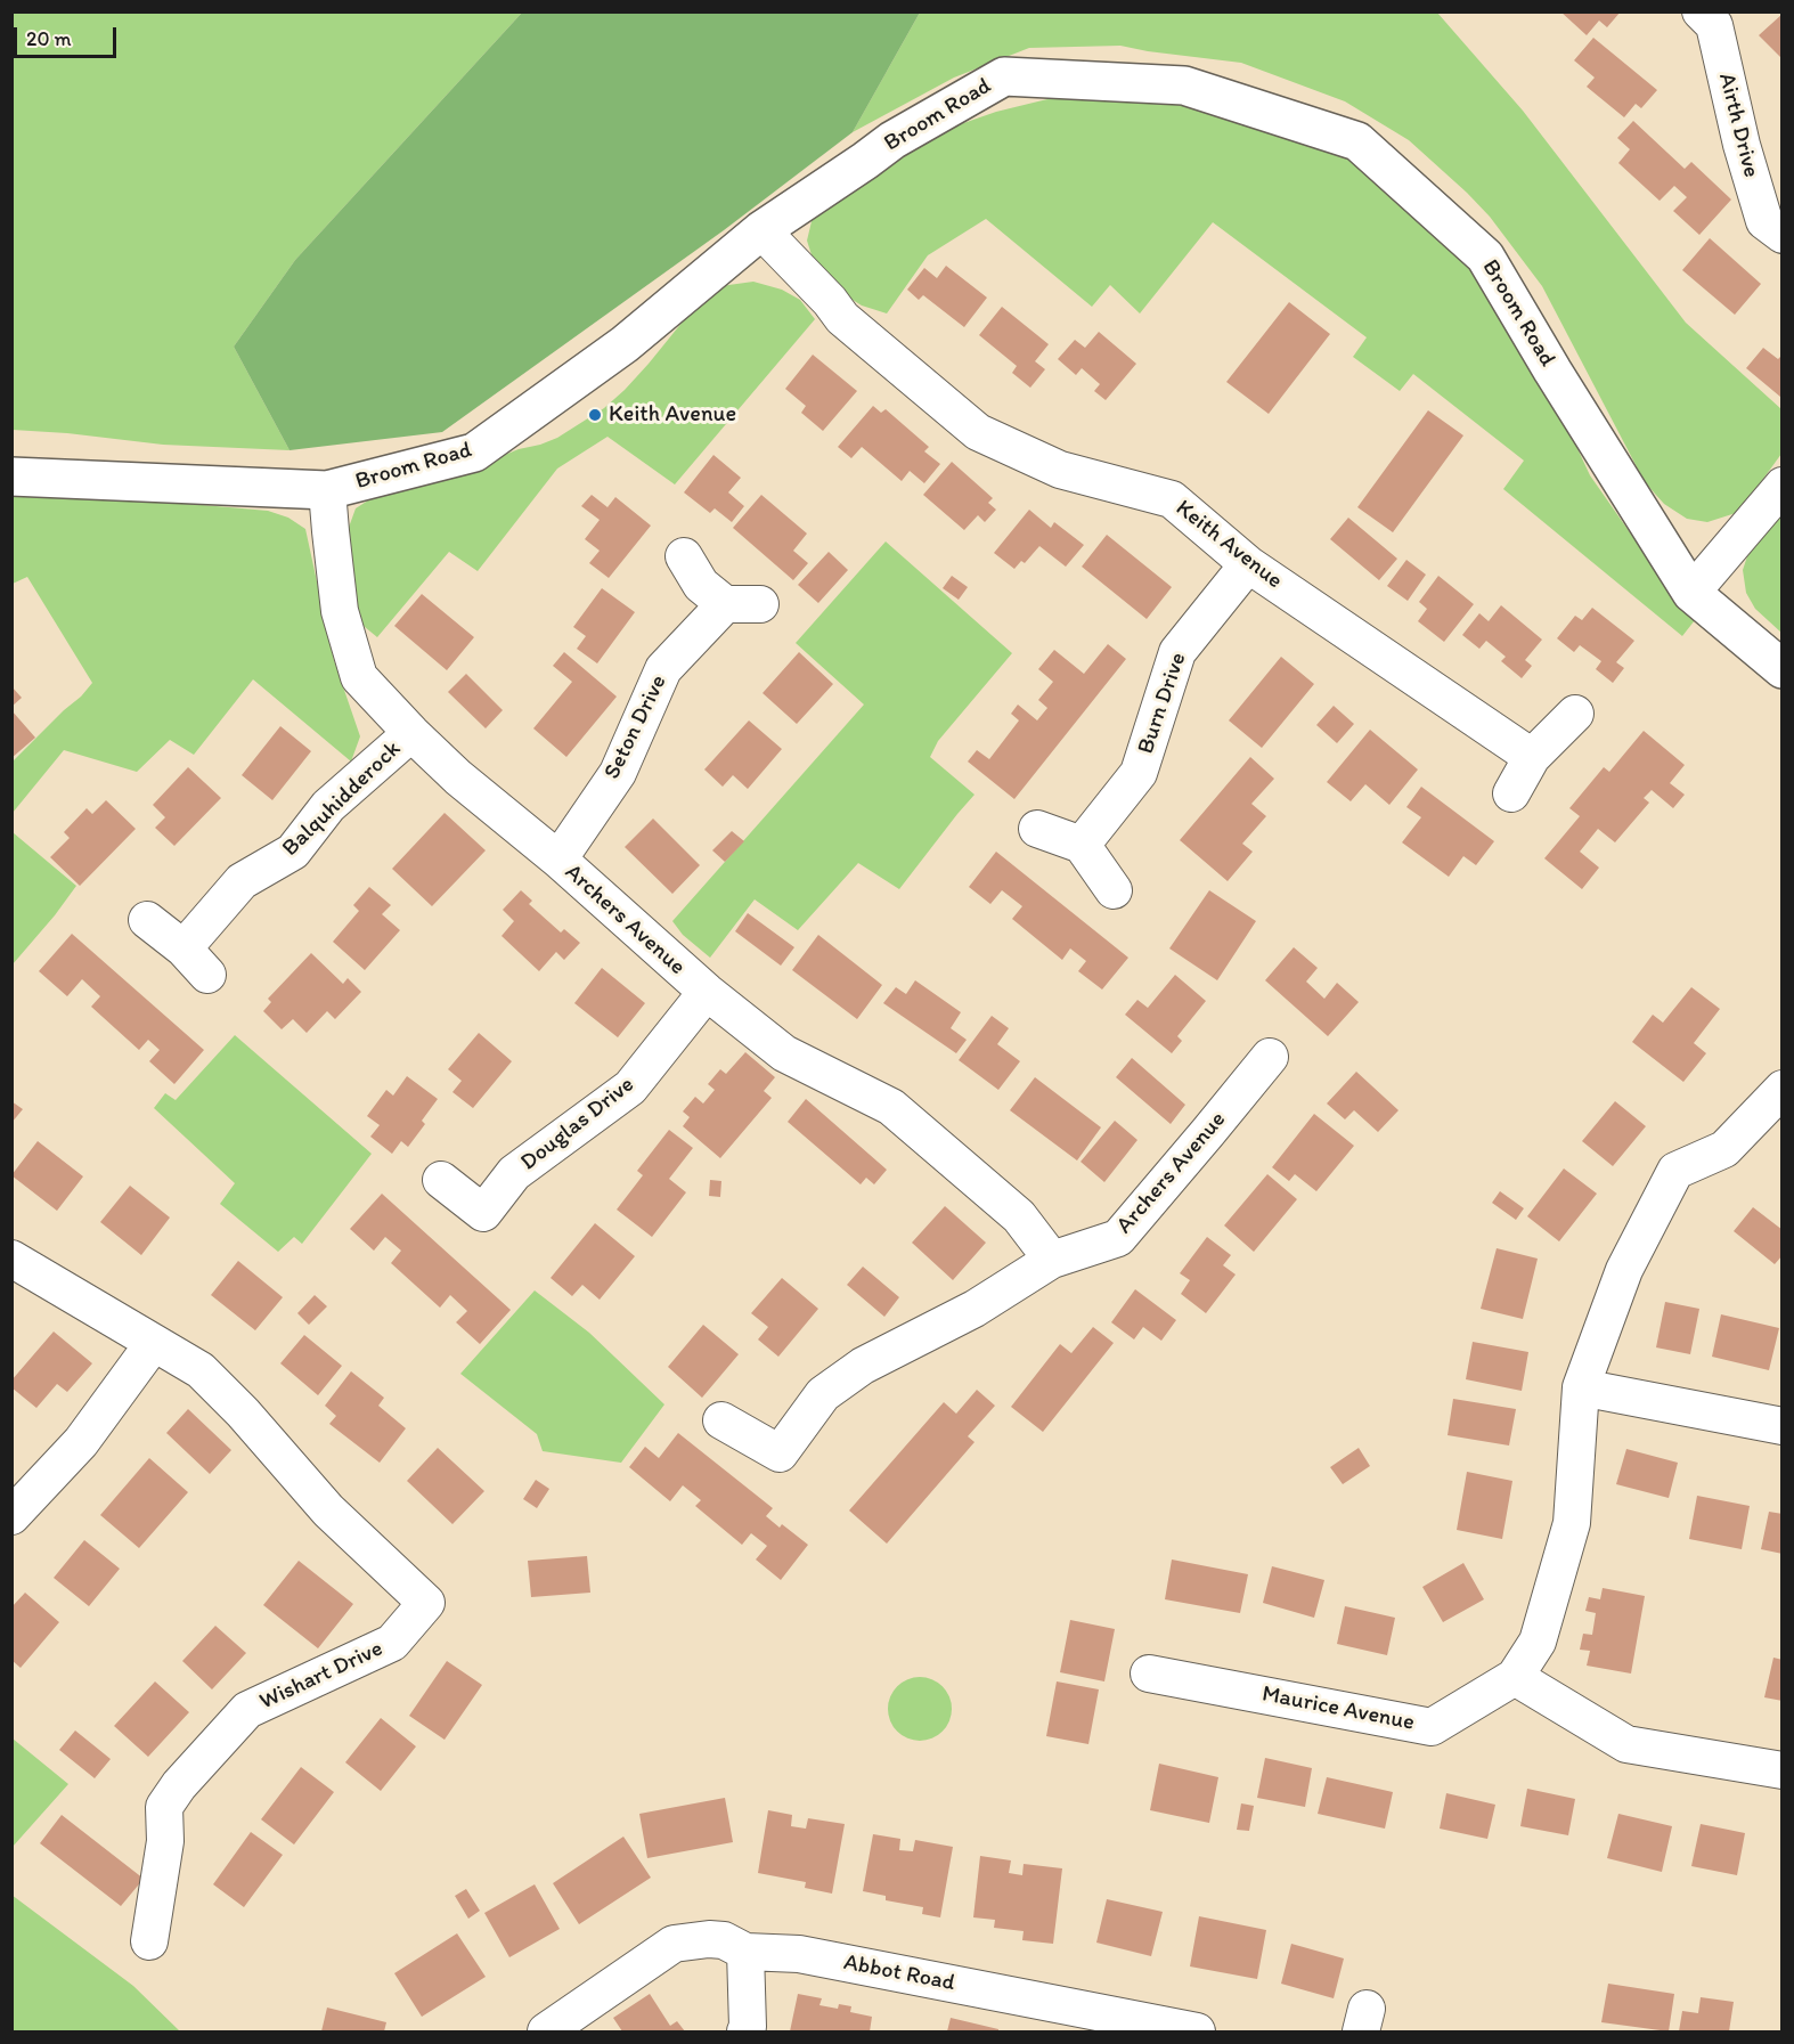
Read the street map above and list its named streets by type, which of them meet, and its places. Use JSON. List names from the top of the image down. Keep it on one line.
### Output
{"streets":{"street":["Broom Road","Airth Drive","Keith Avenue","Burn Drive","Seton Drive","Balquhidderock","Archers Avenue","Douglas Drive","Wishart Drive","Maurice Avenue","Abbot Road"]},"crossings":[["Broom Road","Keith Avenue"],["Broom Road","Archers Avenue"],["Keith Avenue","Burn Drive"],["Seton Drive","Archers Avenue"],["Balquhidderock","Archers Avenue"],["Archers Avenue","Douglas Drive"]],"places":["Keith Avenue"],"scale_bar":"20 m"}
